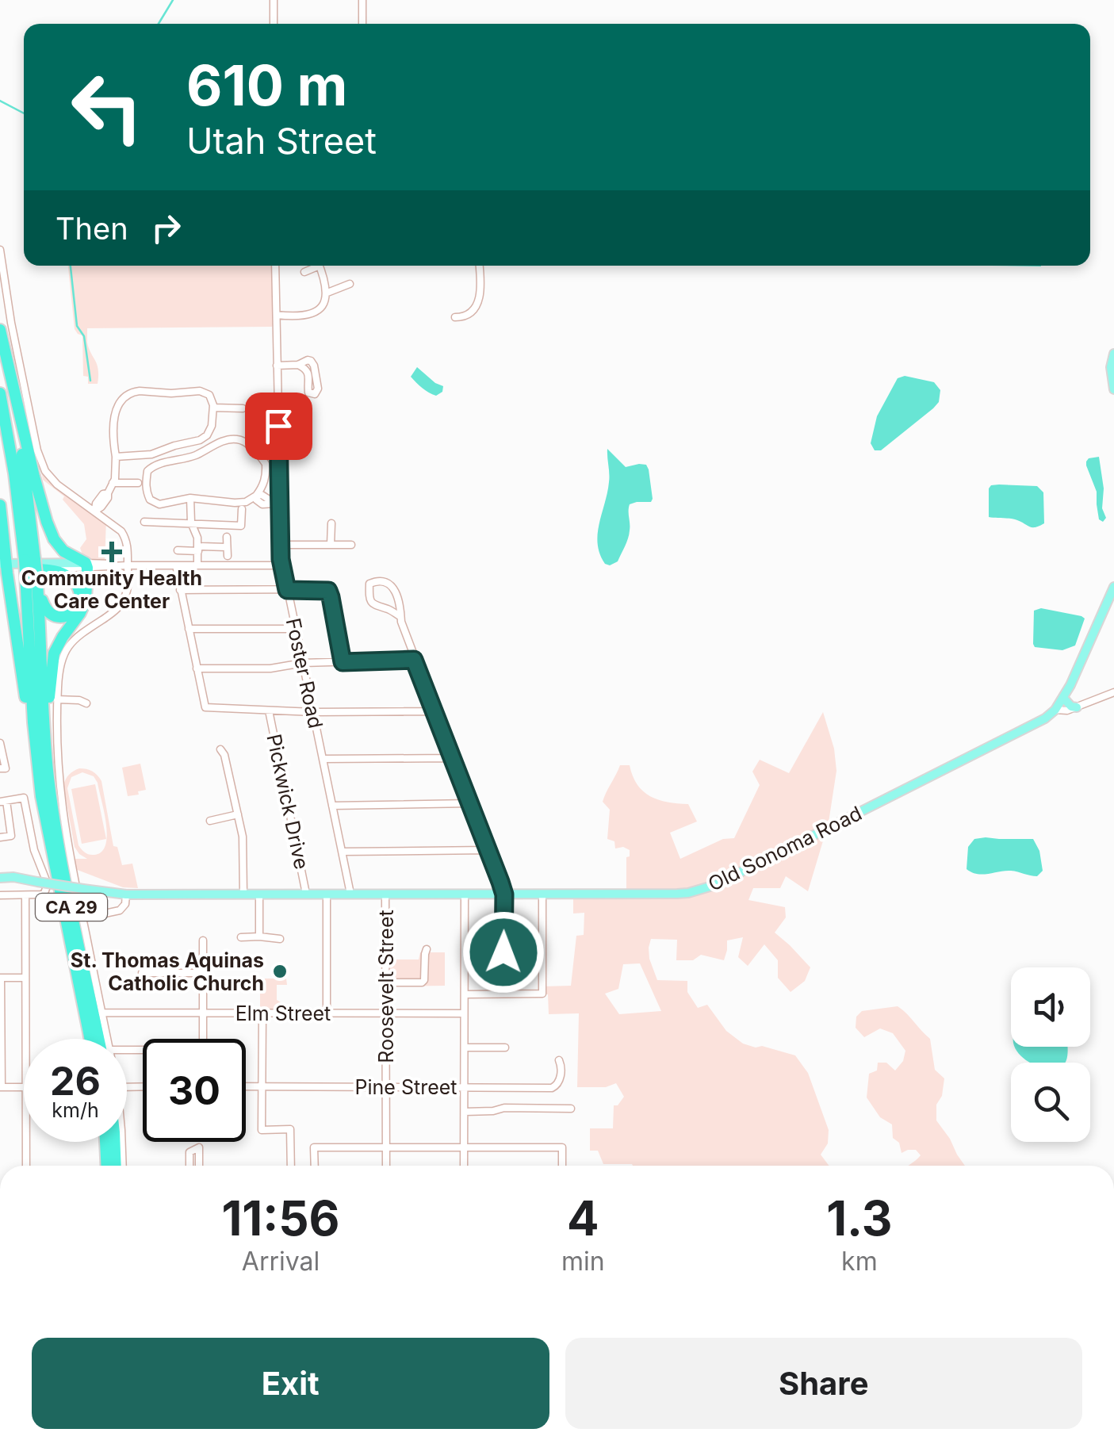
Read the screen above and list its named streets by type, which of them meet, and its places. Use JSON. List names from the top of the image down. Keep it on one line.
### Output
{"streets":{"highway":["CA 29"],"main road":["Old Sonoma Road"],"street":["Foster Road","Pickwick Drive","Roosevelt Street","Elm Street","Pine Street"]},"crossings":[["Foster Road","Old Sonoma Road"],["Pickwick Drive","Old Sonoma Road"],["Old Sonoma Road","Roosevelt Street"],["Roosevelt Street","Elm Street"],["Roosevelt Street","Pine Street"]],"places":{"health":["Community Health Care Center"],"other":["St. Thomas Aquinas Catholic Church"]},"page":{"turn":["610 m","Utah Street"],"then":"Then","speed":"26 km/h","limit":"30","eta":["11:56","Arrival","4","min","1.3","km"],"buttons":["Exit","Share"]}}
